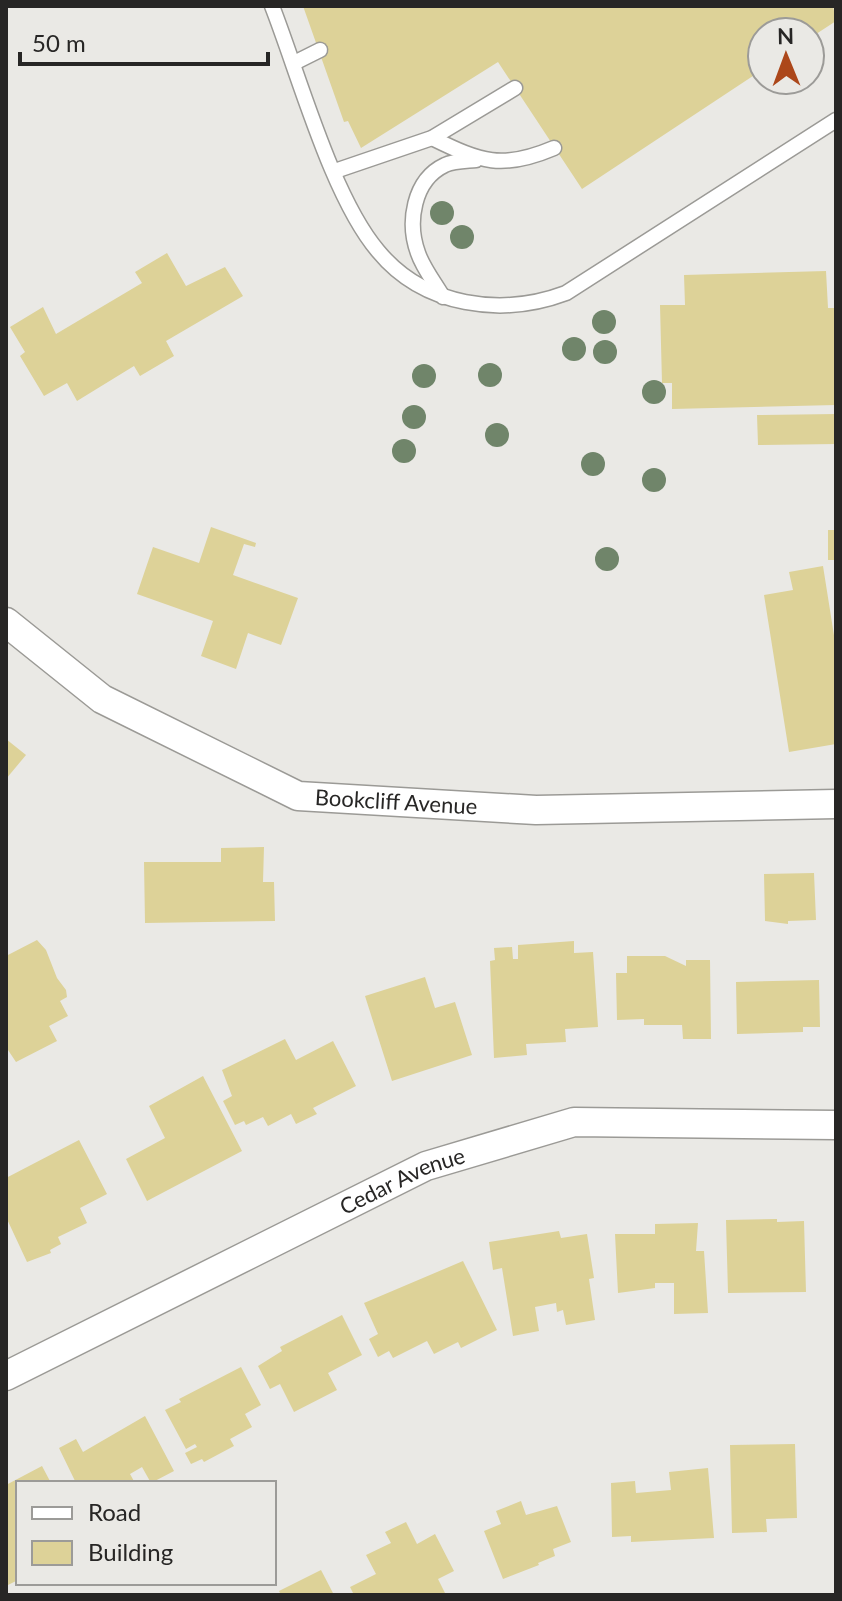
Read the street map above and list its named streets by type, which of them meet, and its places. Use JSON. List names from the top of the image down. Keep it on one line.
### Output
{"streets":{"street":["Bookcliff Avenue","Cedar Avenue"]},"legend":["Road","Building"],"scale_bar":"50 m","north":"top"}
